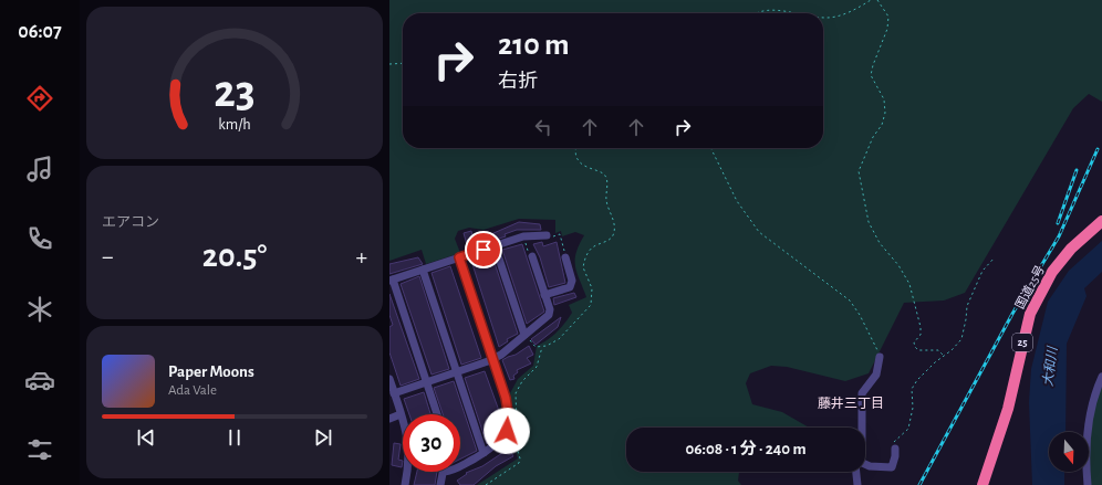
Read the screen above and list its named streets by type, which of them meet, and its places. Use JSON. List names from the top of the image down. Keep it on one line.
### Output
{"streets":{"highway":["国道25号","25"]},"districts":["藤井三丁目"],"water":["大和川"],"north":"bottom","page":{"tabs":"06:07","turn":["210 m","右折"],"tile":"エアコン","heat":["−","20.5°","+"],"song":["Paper Moons","Ada Vale"],"limit":"30","trip":"06:08 · 1 分 · 240 m","gauge":["23","km/h"]}}
